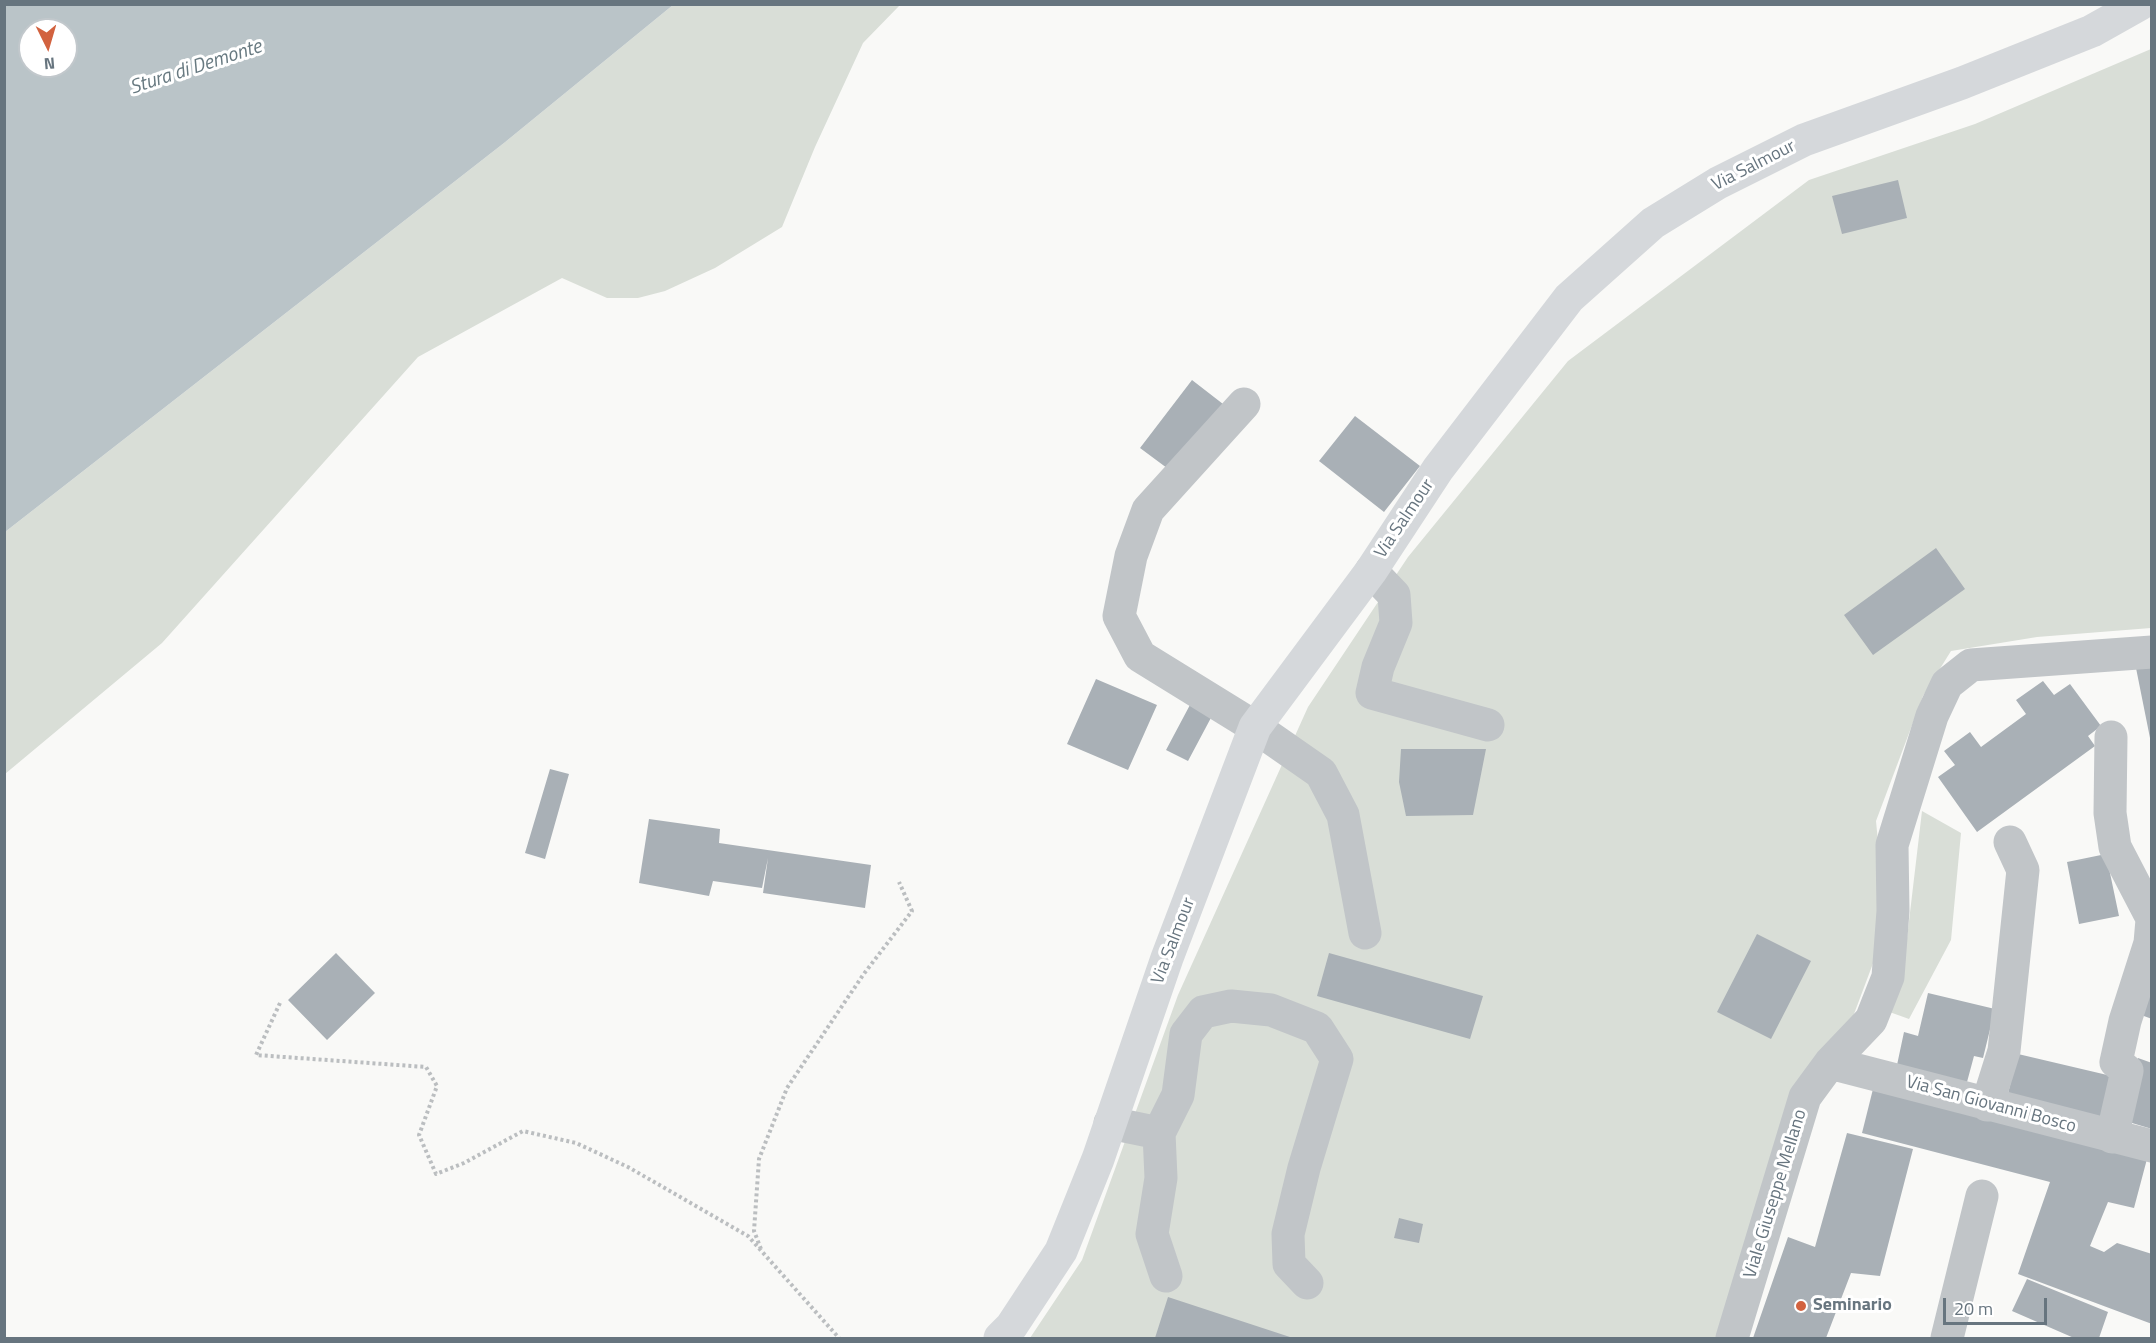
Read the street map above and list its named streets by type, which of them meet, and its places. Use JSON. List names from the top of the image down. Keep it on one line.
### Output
{"streets":{"main road":["Via Salmour"],"street":["Via San Giovanni Bosco","Viale Giuseppe Mellano"]},"crossings":[["Via San Giovanni Bosco","Viale Giuseppe Mellano"]],"water":["Stura di Demonte"],"places":["Seminario"],"scale_bar":"20 m","north":"bottom"}
